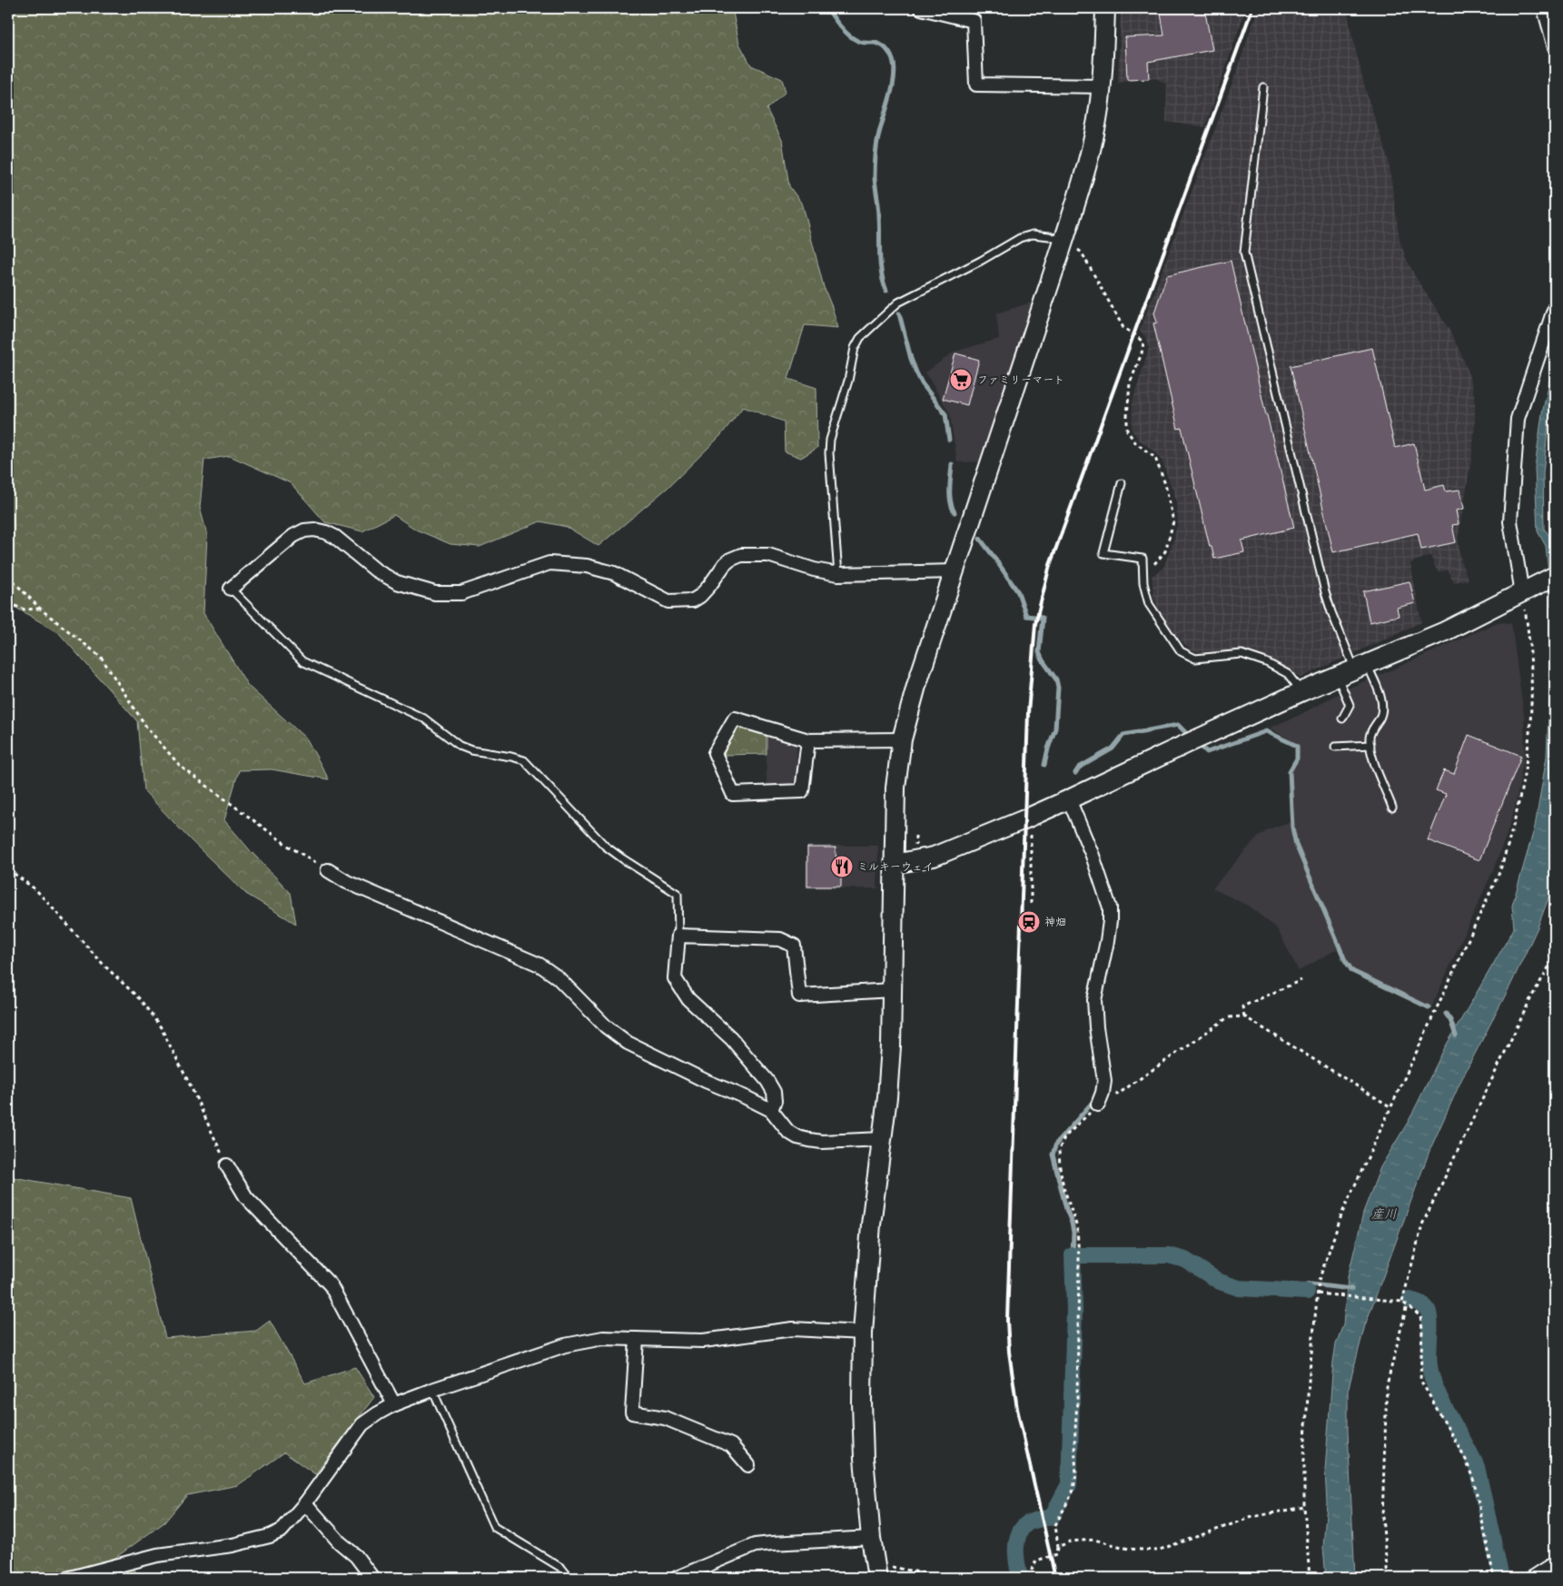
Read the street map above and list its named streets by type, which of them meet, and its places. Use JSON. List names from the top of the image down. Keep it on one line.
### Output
{"water":["産川"],"places":{"supermarket":["ファミリーマート"],"restaurant":["ミルキーウェイ"],"station":["神畑"]}}
